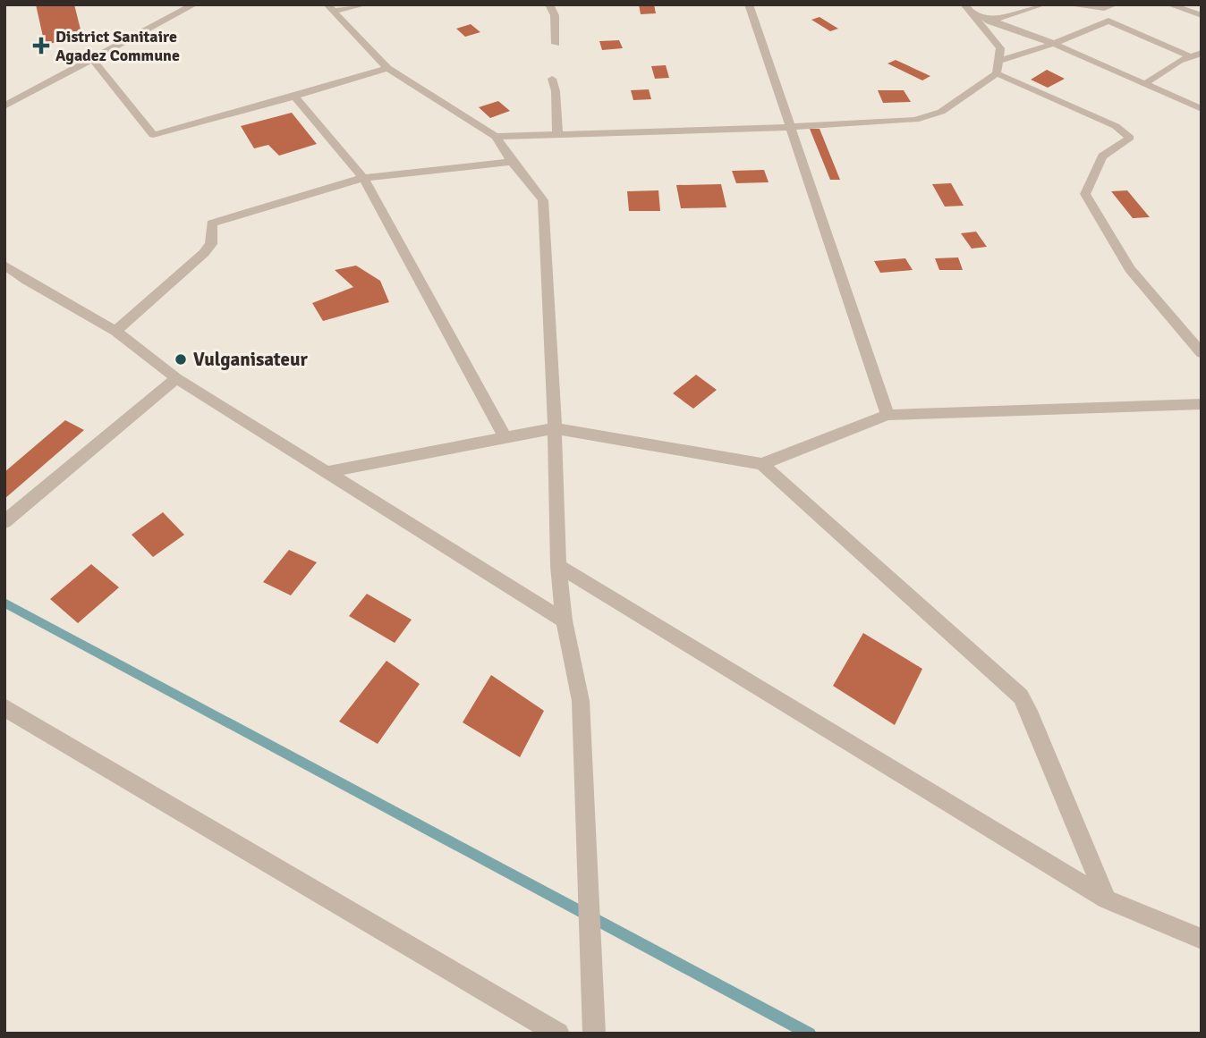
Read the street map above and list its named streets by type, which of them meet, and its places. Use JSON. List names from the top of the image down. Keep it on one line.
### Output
{"places":{"health":["District Sanitaire Agadez Commune"],"other":["Vulganisateur"]}}
